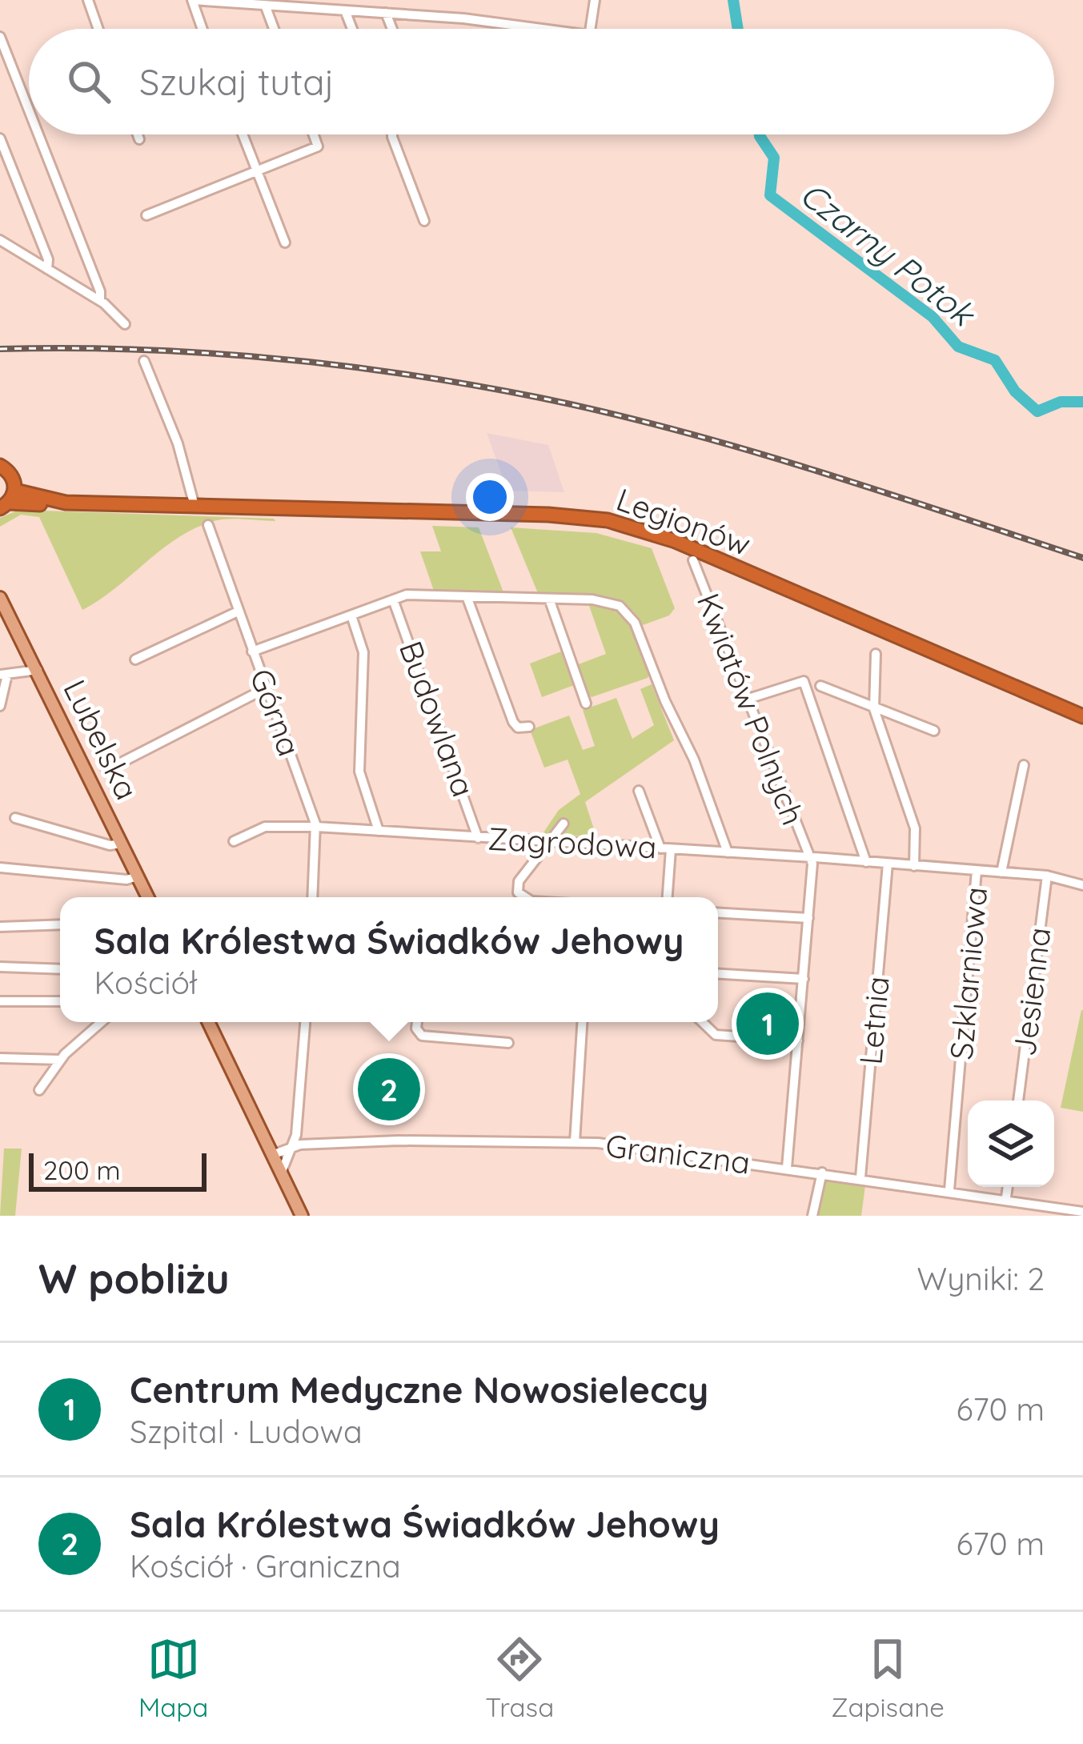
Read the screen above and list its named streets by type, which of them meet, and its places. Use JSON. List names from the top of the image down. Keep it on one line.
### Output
{"streets":{"highway":["Legionów"],"main road":["Lubelska"],"street":["Kwiatów Polnych","Górna","Budowlana","Zagrodowa","Szklarniowa","Jesienna","Letnia","Graniczna"]},"crossings":[["Kwiatów Polnych","Zagrodowa"],["Kwiatów Polnych","Graniczna"],["Górna","Zagrodowa"],["Budowlana","Zagrodowa"],["Zagrodowa","Szklarniowa"],["Zagrodowa","Jesienna"],["Zagrodowa","Letnia"],["Szklarniowa","Graniczna"],["Letnia","Graniczna"]],"water":["Czarny Potok"],"scale_bar":"200 m","page":{"search":"Szukaj tutaj","popup":["Sala Królestwa Świadków Jehowy","Kościół"],"pins":["1","2"],"scale":"200 m","heading":["W pobliżu","Wyniki: 2"],"list":[{"mark":"1","name":"Centrum Medyczne Nowosieleccy","note":"Szpital · Ludowa","value":"670 m"},{"mark":"2","name":"Sala Królestwa Świadków Jehowy","note":"Kościół · Graniczna","value":"670 m"}],"nav":["Mapa","Trasa","Zapisane"]}}
